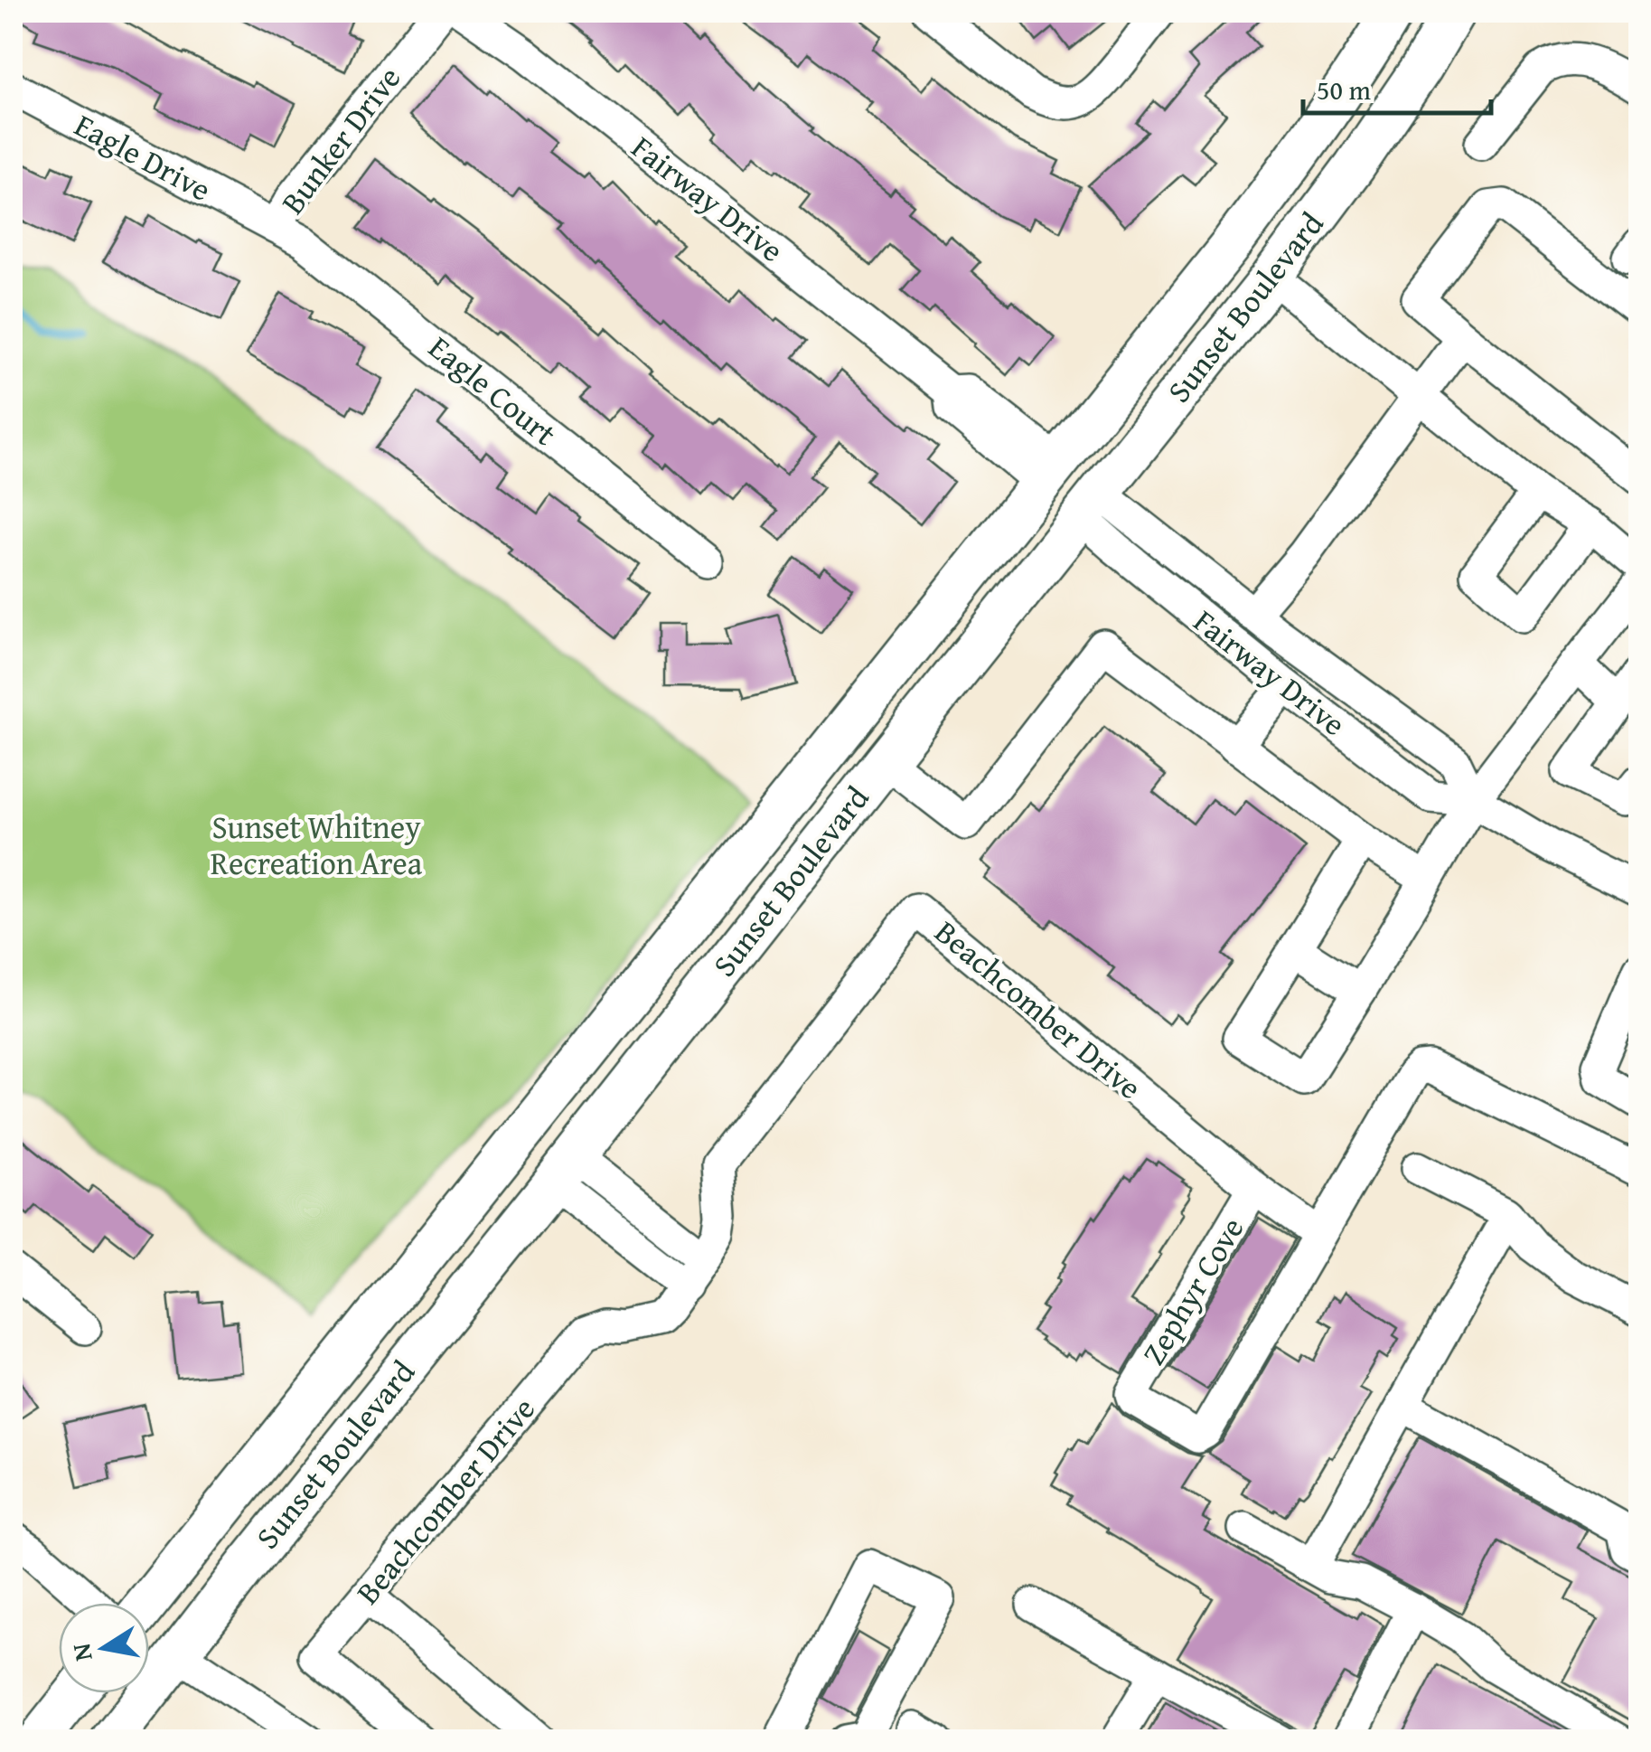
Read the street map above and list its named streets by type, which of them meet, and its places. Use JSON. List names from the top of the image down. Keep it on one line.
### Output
{"streets":{"main road":["Sunset Boulevard"],"street":["Bunker Drive","Eagle Drive","Fairway Drive","Eagle Court","Beachcomber Drive","Zephyr Cove"]},"crossings":[["Bunker Drive","Eagle Drive"],["Bunker Drive","Eagle Court"],["Eagle Drive","Eagle Court"],["Fairway Drive","Sunset Boulevard"],["Beachcomber Drive","Zephyr Cove"]],"parks":["Sunset Whitney Recreation Area"],"scale_bar":"50 m","north":"left"}
